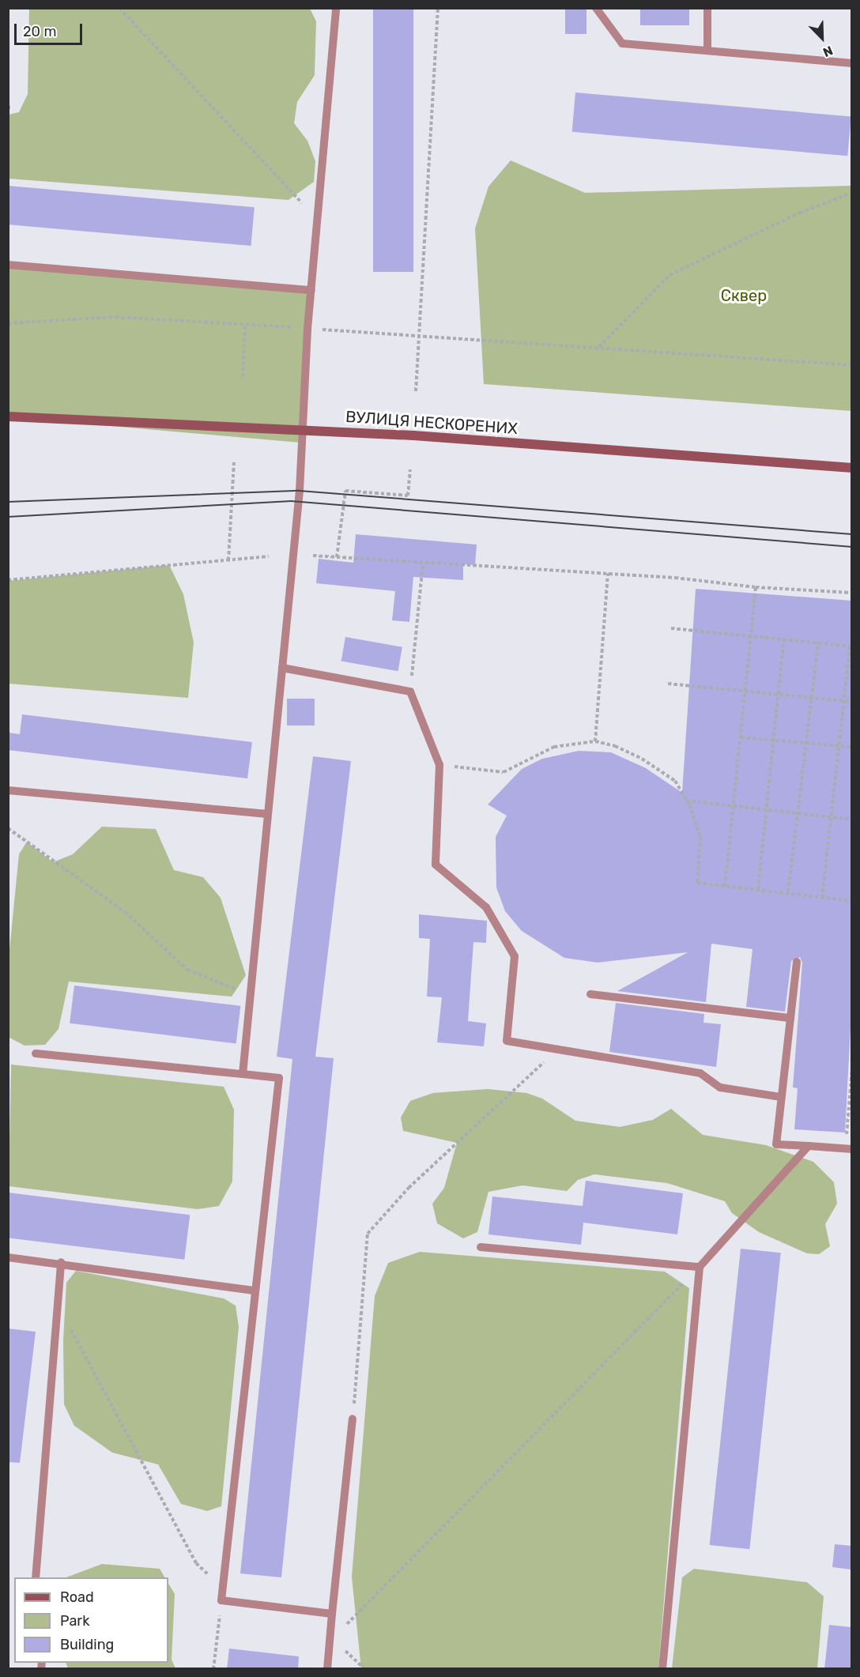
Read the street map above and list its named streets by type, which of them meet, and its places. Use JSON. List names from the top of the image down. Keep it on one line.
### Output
{"streets":{"main road":["ВУЛИЦЯ НЕСКОРЕНИХ"]},"parks":["Сквер"],"legend":["Road","Park","Building"],"scale_bar":"20 m","north":"bottom right"}
